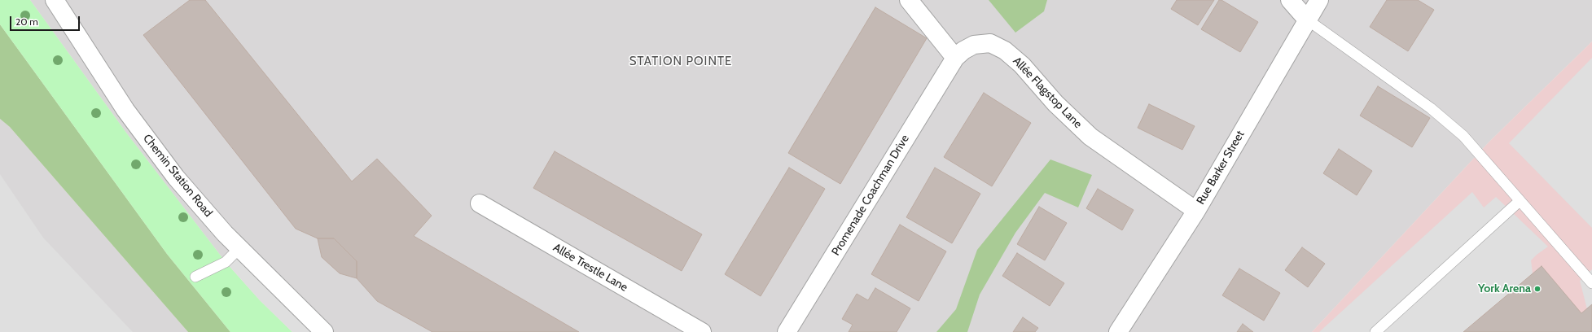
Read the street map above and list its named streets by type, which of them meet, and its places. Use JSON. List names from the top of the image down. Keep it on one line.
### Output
{"streets":{"street":["Allée Flagstop Lane","Rue Barker Street","Chemin Station Road","Promenade Coachman Drive","Allée Trestle Lane"]},"crossings":[["Allée Flagstop Lane","Rue Barker Street"],["Allée Flagstop Lane","Promenade Coachman Drive"]],"districts":["STATION POINTE"],"places":["York Arena"],"scale_bar":"20 m"}
